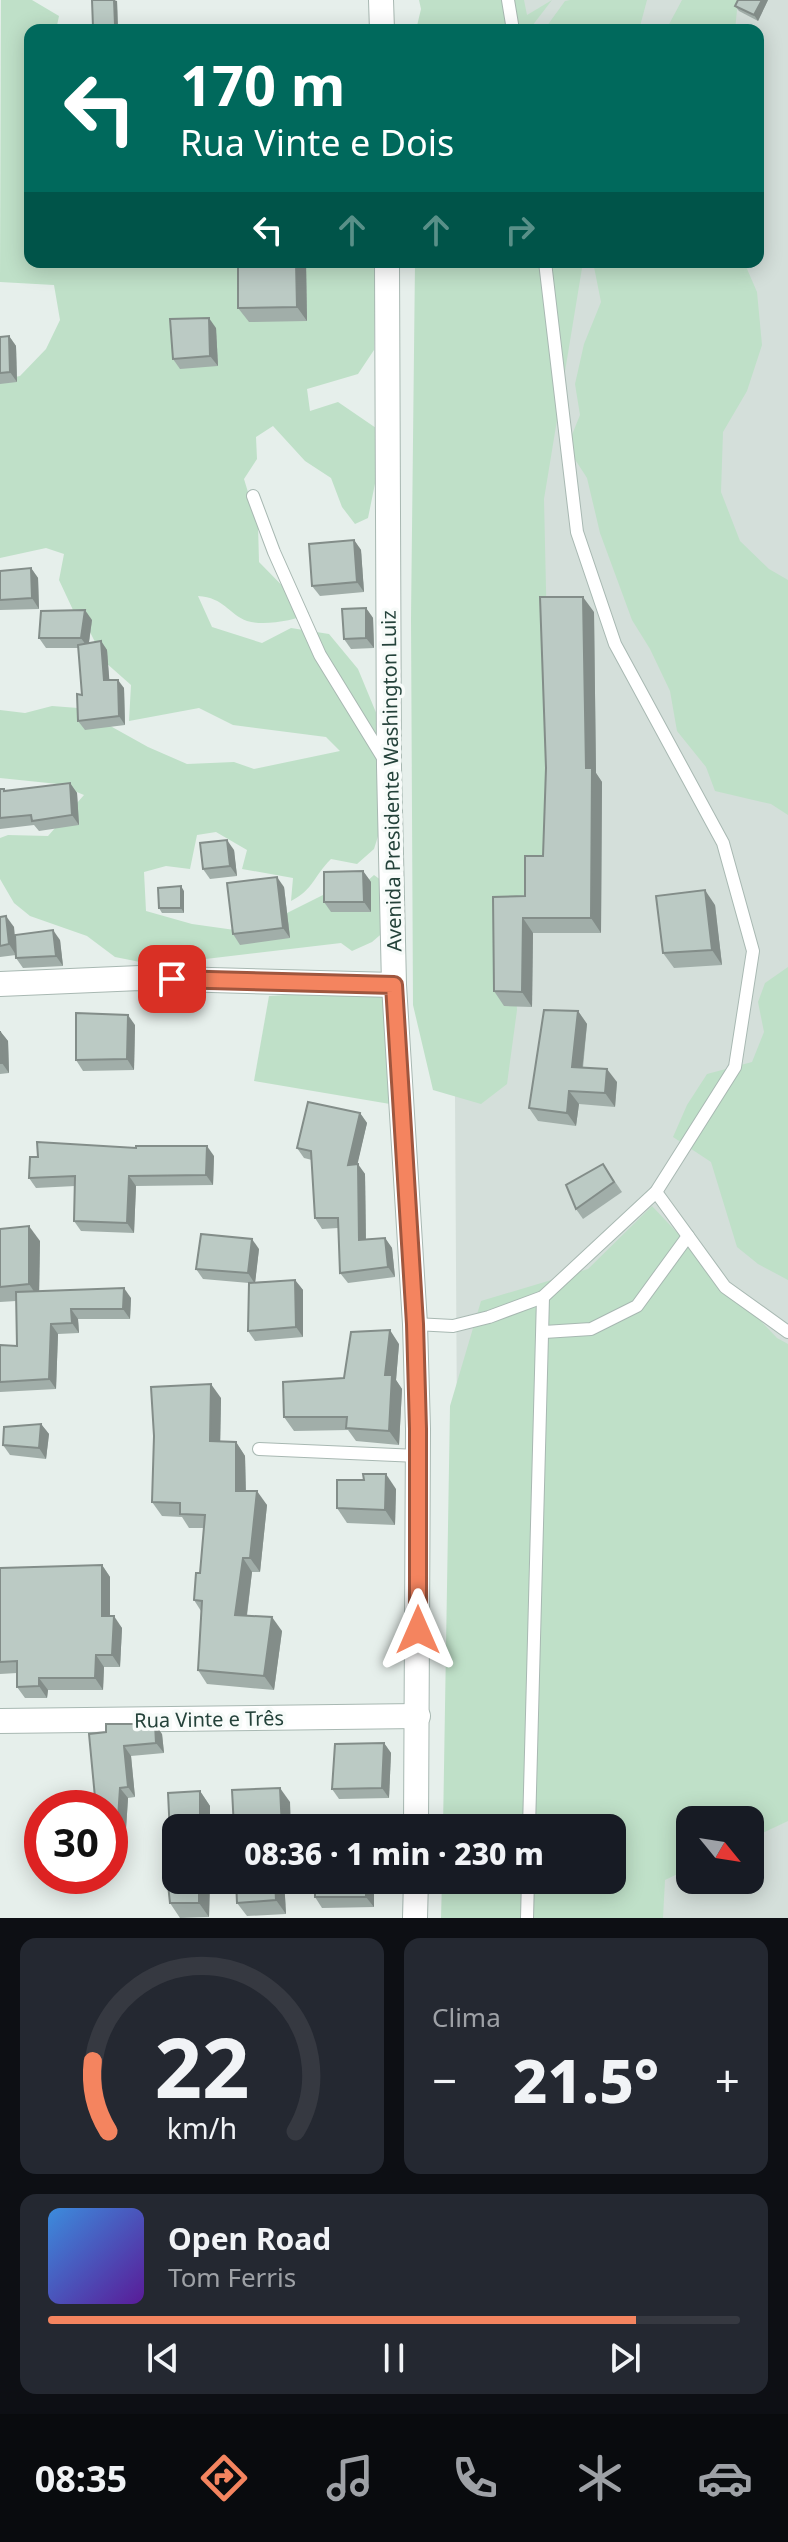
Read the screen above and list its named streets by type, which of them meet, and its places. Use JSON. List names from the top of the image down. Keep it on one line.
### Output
{"streets":{"street":["Avenida Presidente Washington Luiz","Rua Vinte e Três"]},"crossings":[["Avenida Presidente Washington Luiz","Rua Vinte e Três"]],"north":"bottom right","page":{"turn":["170 m","Rua Vinte e Dois"],"limit":"30","trip":"08:36 · 1 min · 230 m","tile":"Clima","heat":["−","21.5°","+"],"song":["Open Road","Tom Ferris"],"tabs":"08:35","gauge":["22","km/h"]}}
